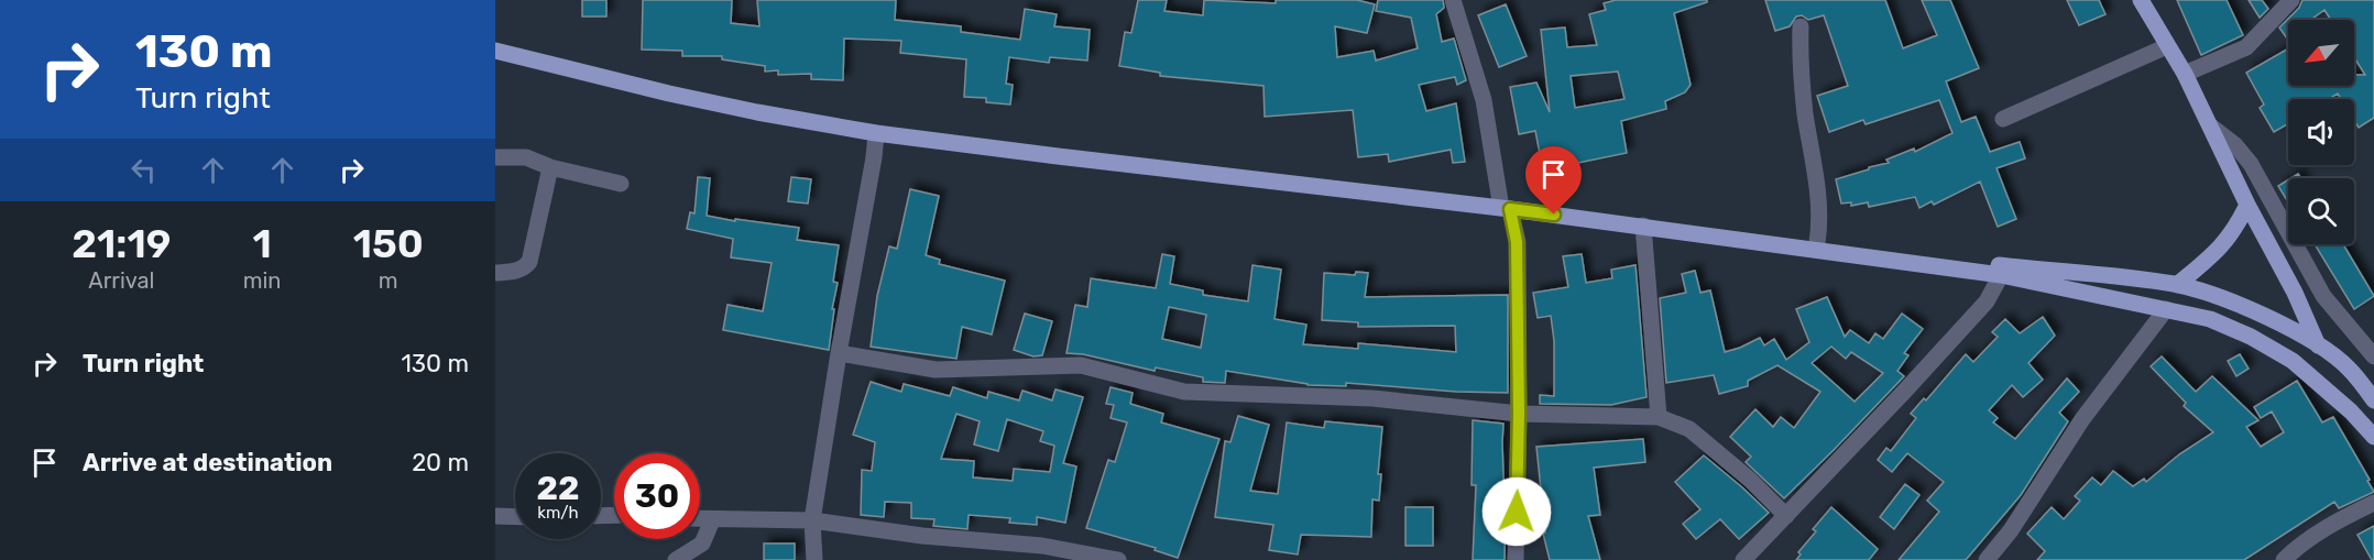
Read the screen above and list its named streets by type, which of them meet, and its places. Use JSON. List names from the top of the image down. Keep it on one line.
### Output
{"north":"bottom left","page":{"turn":["130 m","Turn right"],"eta":["21:19","Arrival","1","min","150","m"],"list":[{"name":"Turn right","value":"130 m"},{"name":"Arrive at destination","value":"20 m"}],"speed":"22 km/h","limit":"30"}}
